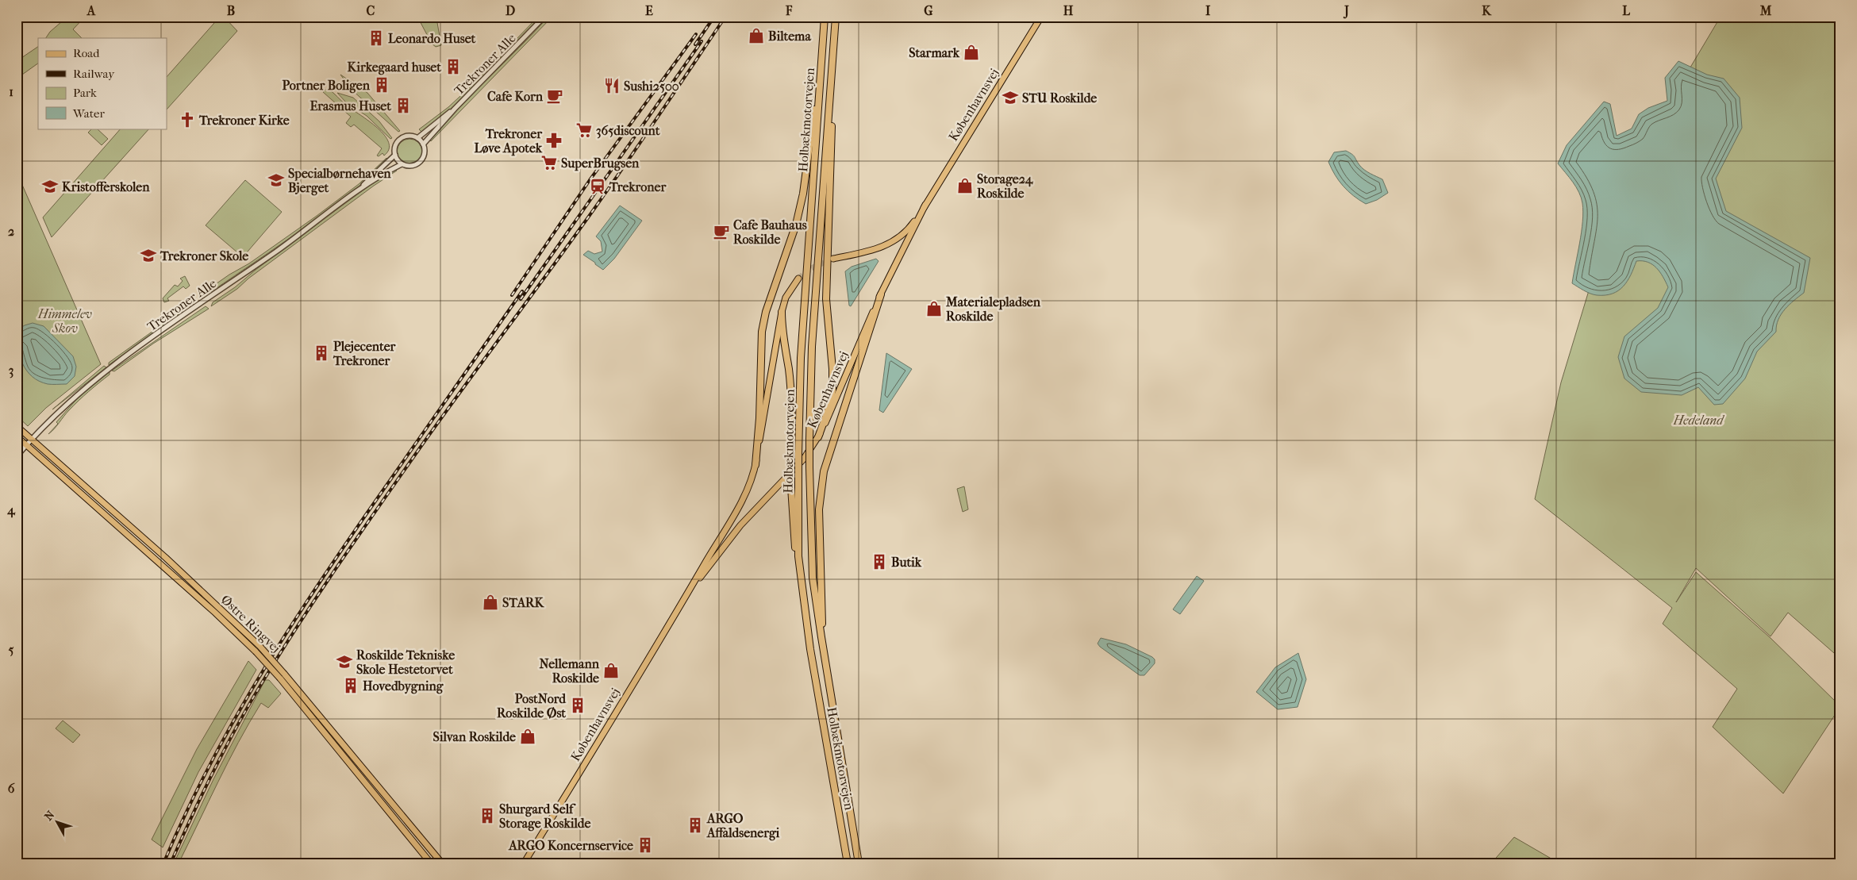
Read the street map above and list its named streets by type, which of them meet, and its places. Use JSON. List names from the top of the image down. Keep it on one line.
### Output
{"streets":{"highway":["Holbækmotorvejen"],"main road":["Københavnsvej","Østre Ringvej"],"street":["Trekroner Alle"]},"crossings":[["Trekroner Alle","Østre Ringvej"]],"parks":["Himmelev Skov","Hedeland"],"places":{"shop":["Biltema","Starmark","Storage24 Roskilde","Materialepladsen Roskilde","STARK","Nellemann Roskilde","Silvan Roskilde"],"building":["Leonardo Huset","Kirkegaard huset","Portner Boligen","Erasmus Huset","Plejecenter Trekroner","Butik","Hovedbygning","PostNord Roskilde Øst","Shurgard Self Storage Roskilde","ARGO Affaldsenergi","ARGO Koncernservice"],"restaurant":["Sushi2500"],"cafe":["Cafe Korn","Cafe Bauhaus Roskilde"],"school or university":["STU Roskilde","Specialbørnehaven Bjerget","Kristofferskolen","Trekroner Skole","Roskilde Tekniske Skole Hestetorvet"],"church":["Trekroner Kirke"],"supermarket":["365discount","SuperBrugsen"],"pharmacy":["Trekroner Løve Apotek"],"station":["Trekroner"]},"legend":["Road","Railway","Park","Water"],"north":"top left","grid":{"columns":["A","B","C","D","E","F","G","H","I","J","K","L","M"],"rows":["1","2","3","4","5","6"]}}
